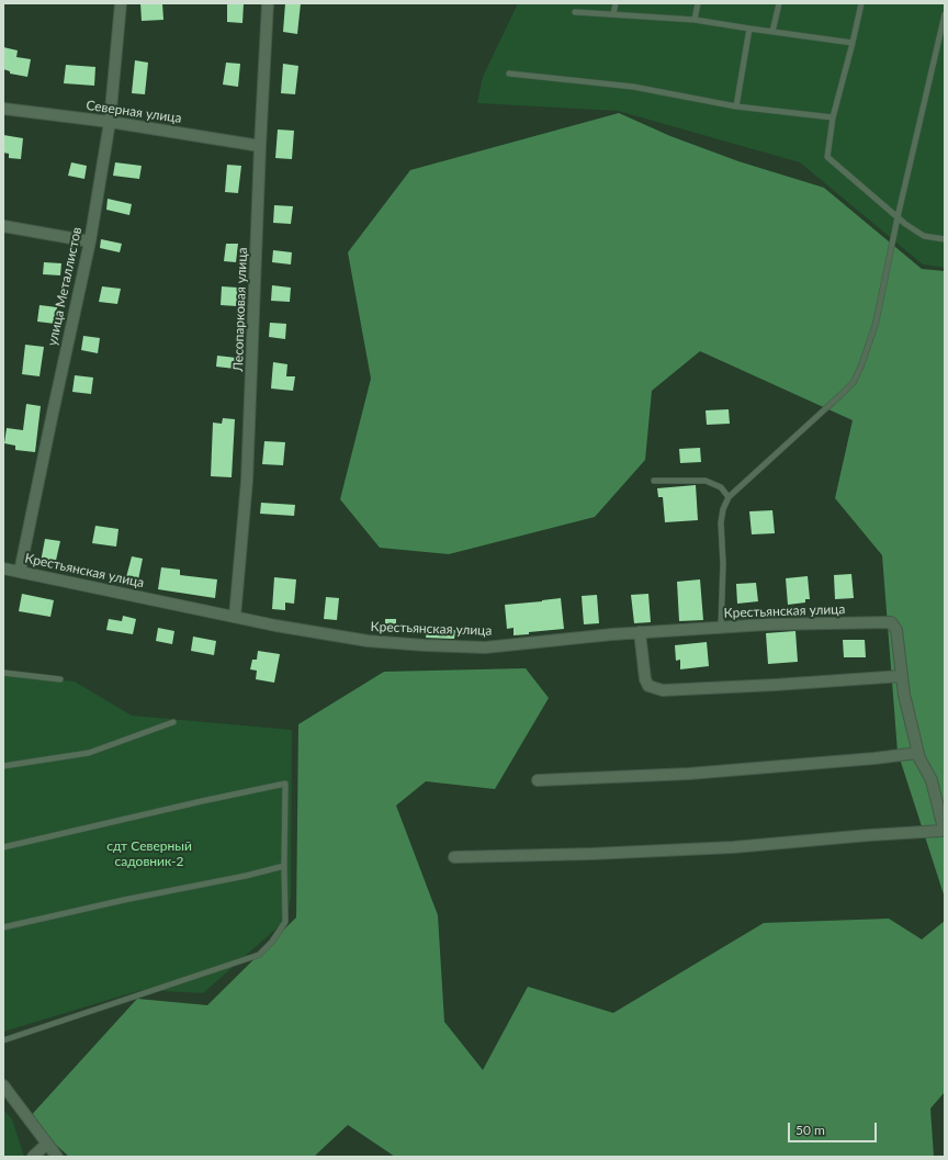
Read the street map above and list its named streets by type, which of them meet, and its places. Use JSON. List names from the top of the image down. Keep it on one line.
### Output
{"streets":{"street":["Северная улица","улица Металлистов","Лесопарковая улица","Крестьянская улица"]},"crossings":[["Северная улица","улица Металлистов"],["Северная улица","Лесопарковая улица"],["улица Металлистов","Крестьянская улица"],["Лесопарковая улица","Крестьянская улица"]],"parks":["сдт Северный садовник-2"],"scale_bar":"50 m"}
